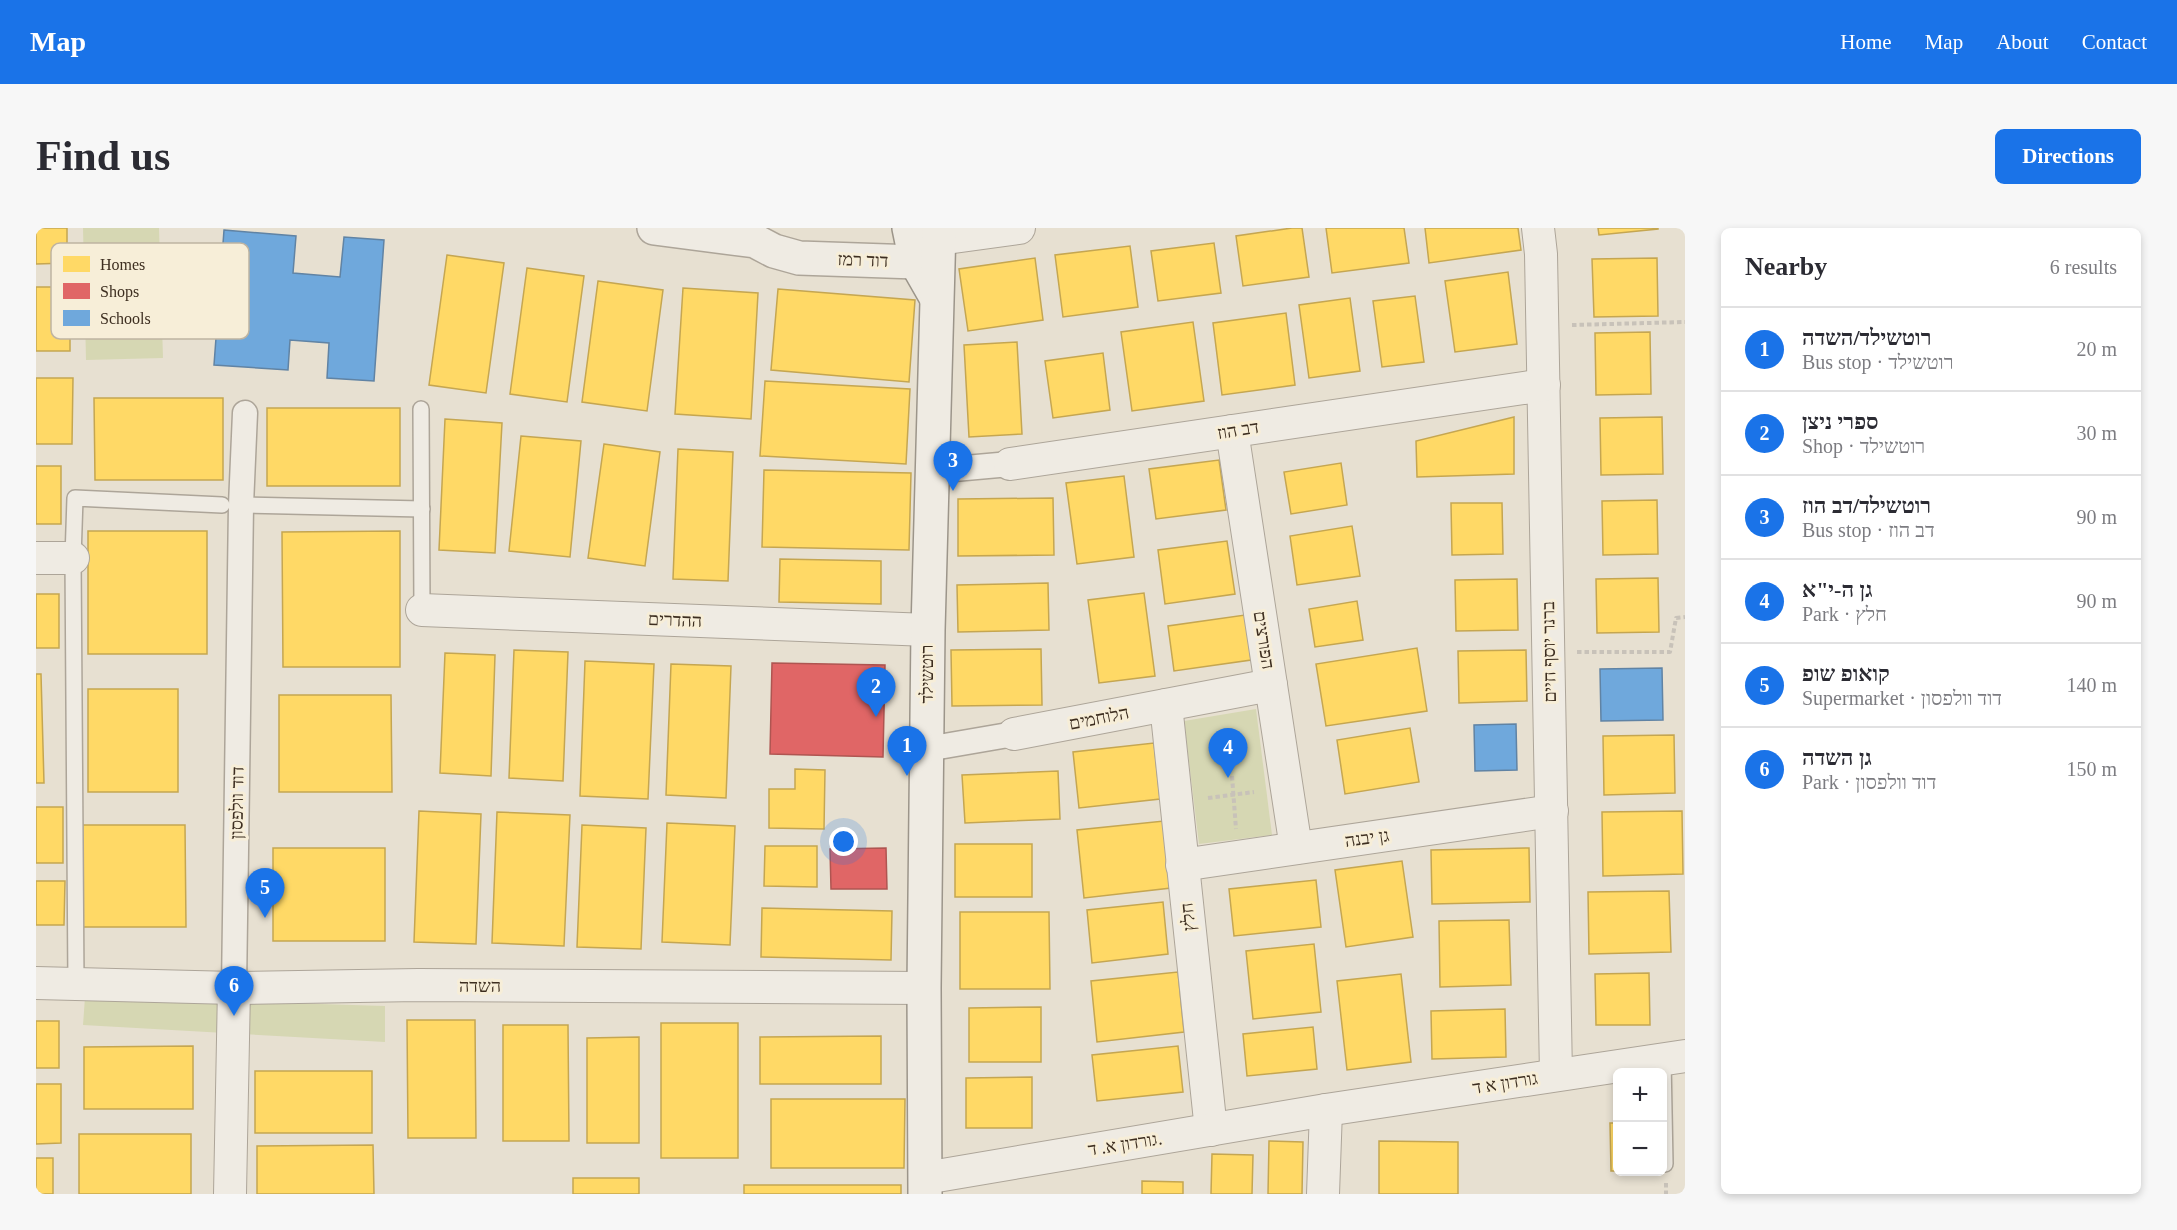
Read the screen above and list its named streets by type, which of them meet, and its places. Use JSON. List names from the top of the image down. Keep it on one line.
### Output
{"streets":{"main road":["דוד רמז","רוטשילד"],"street":["דב הוז","ההדרים","הפורצים","ברנר יוסף חיים","הלוחמים","דוד וולפסון","גן יבנה","חלץ","השדה","גורדון א ד","גורדון א. ד."]},"crossings":[["דב הוז","הפורצים"],["דב הוז","ברנר יוסף חיים"],["דב הוז","רוטשילד"],["ההדרים","רוטשילד"],["הפורצים","הלוחמים"],["הפורצים","גן יבנה"],["ברנר יוסף חיים","גן יבנה"],["ברנר יוסף חיים","גורדון א ד"],["רוטשילד","הלוחמים"],["רוטשילד","השדה"],["רוטשילד","גורדון א. ד."],["הלוחמים","חלץ"],["דוד וולפסון","השדה"],["גן יבנה","חלץ"],["חלץ","גורדון א. ד."],["גורדון א ד","גורדון א. ד."]],"legend":["Homes","Shops","Schools"],"page":{"header":"Map","nav":["Home","Map","About","Contact"],"buttons":"Directions","title":"Find us","heading":["Nearby","6 results"],"list":[{"mark":"1","name":"רוטשילד/השדה","note":"Bus stop · רוטשילד","value":"20 m"},{"mark":"2","name":"ספרי ניצן","note":"Shop · רוטשילד","value":"30 m"},{"mark":"3","name":"רוטשילד/דב הוז","note":"Bus stop · דב הוז","value":"90 m"},{"mark":"4","name":"גן ה-י\"א","note":"Park · חלץ","value":"90 m"},{"mark":"5","name":"קואופ שופ","note":"Supermarket · דוד וולפסון","value":"140 m"},{"mark":"6","name":"גן השדה","note":"Park · דוד וולפסון","value":"150 m"}],"pins":["3","2","1","4","5","6"],"map_buttons":["+","−"]}}
